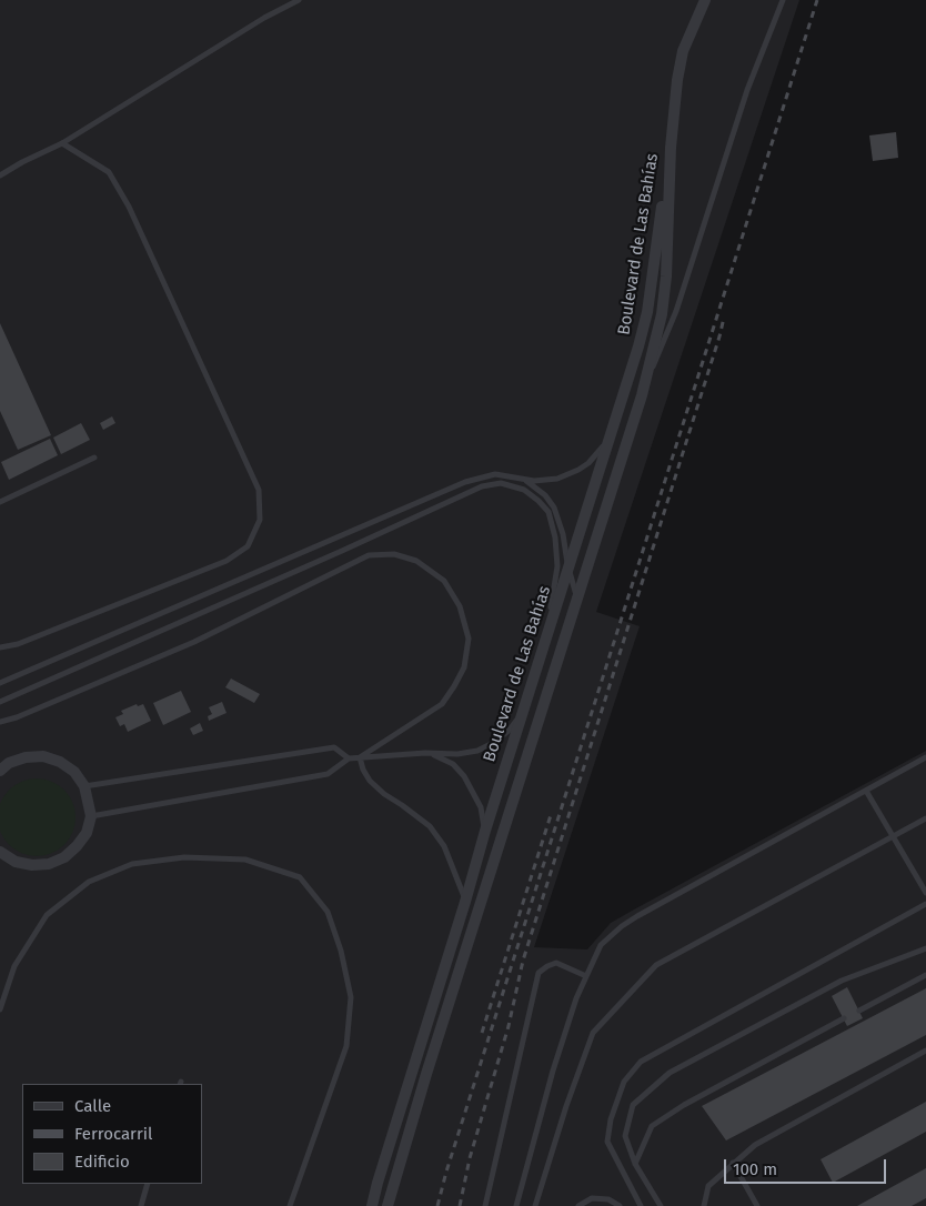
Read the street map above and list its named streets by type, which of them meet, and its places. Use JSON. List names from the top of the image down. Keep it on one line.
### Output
{"streets":{"street":["Boulevard de Las Bahías"]},"legend":["Calle","Ferrocarril","Edificio"],"scale_bar":"100 m"}
